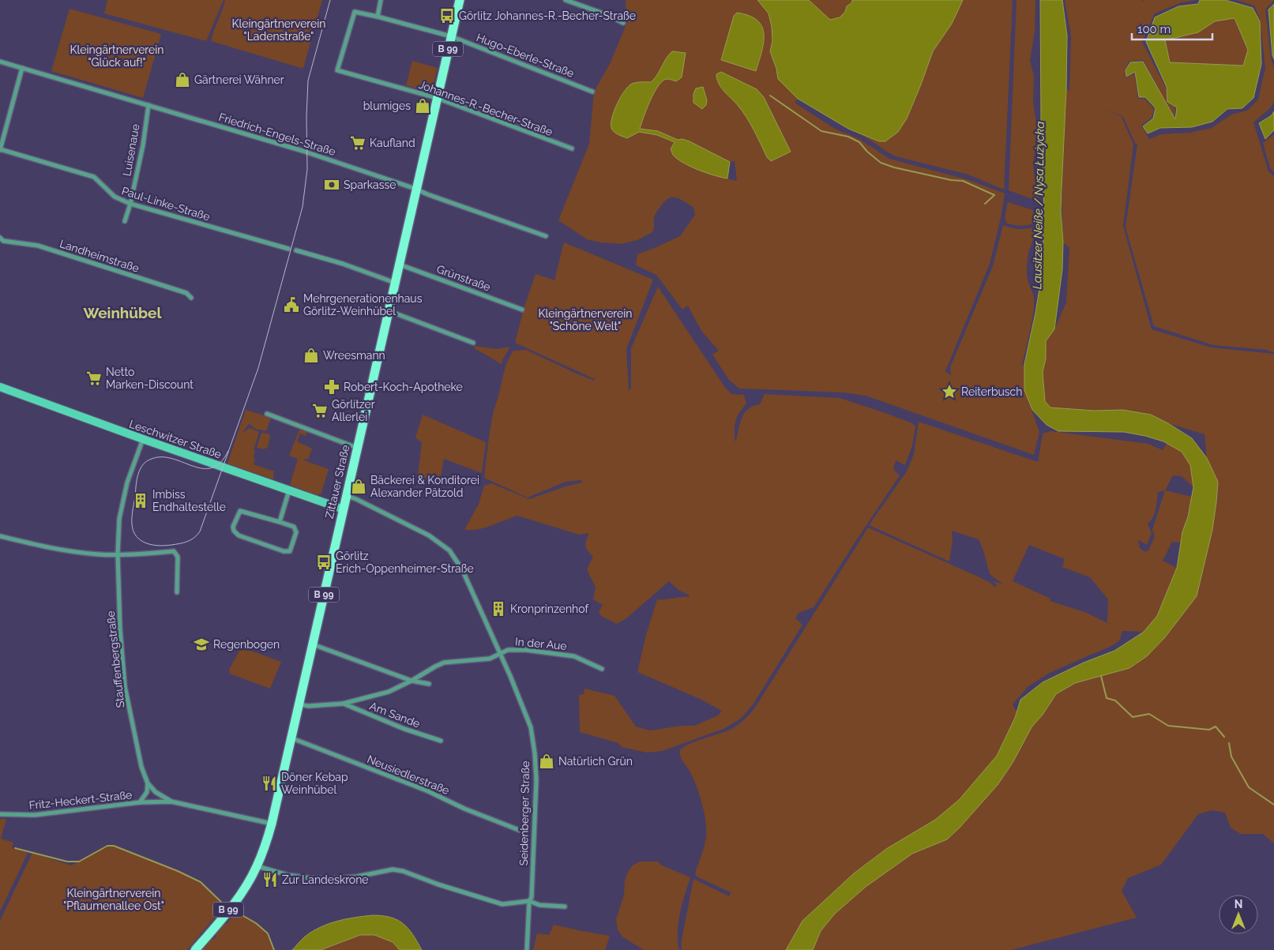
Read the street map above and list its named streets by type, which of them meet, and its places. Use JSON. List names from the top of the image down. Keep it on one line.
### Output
{"streets":{"main road":["B 99","Zittauer Straße"],"street":["Hugo-Eberle-Straße","Johannes-R.-Becher-Straße","Friedrich-Engels-Straße","Luisenaue","Paul-Linke-Straße","Landheimstraße","Grünstraße","Leschwitzer Straße","In der Aue","Stauffenbergstraße","Am Sande","Neusiedlerstraße","Fritz-Heckert-Straße","Seidenberger Straße"]},"crossings":[["Hugo-Eberle-Straße","Johannes-R.-Becher-Straße"],["Hugo-Eberle-Straße","Zittauer Straße"],["Johannes-R.-Becher-Straße","Zittauer Straße"],["Friedrich-Engels-Straße","Luisenaue"],["Friedrich-Engels-Straße","Zittauer Straße"],["Luisenaue","Paul-Linke-Straße"],["Grünstraße","Zittauer Straße"],["Leschwitzer Straße","Zittauer Straße"],["Leschwitzer Straße","Stauffenbergstraße"],["Zittauer Straße","Am Sande"],["Zittauer Straße","Neusiedlerstraße"],["Zittauer Straße","Fritz-Heckert-Straße"],["Zittauer Straße","Seidenberger Straße"],["In der Aue","Am Sande"],["In der Aue","Seidenberger Straße"],["Stauffenbergstraße","Fritz-Heckert-Straße"]],"districts":["Weinhübel"],"water":["Lausitzer Neiße / Nysa Łużycka"],"parks":["Kleingärtnerverein \"Ladenstraße\"","Kleingärtnerverein \"Glück auf!\"","Kleingärtnerverein \"Schöne Welt\"","Kleingärtnerverein \"Pflaumenallee Ost\""],"places":{"bus stop":["Görlitz Johannes-R.-Becher-Straße","Görlitz Erich-Oppenheimer-Straße"],"shop":["Gärtnerei Wähner","blumiges","Wreesmann","Bäckerei & Konditorei Alexander Pätzold","Natürlich Grün"],"supermarket":["Kaufland","Netto Marken-Discount","Görlitzer Allerlei"],"bank":["Sparkasse"],"public building":["Mehrgenerationenhaus Görlitz-Weinhübel"],"pharmacy":["Robert-Koch-Apotheke"],"place":["Reiterbusch"],"building":["Imbiss Endhaltestelle","Kronprinzenhof"],"school or university":["Regenbogen"],"restaurant":["Döner Kebap Weinhübel","Zur Landeskrone"]},"scale_bar":"100 m","north":"top"}
